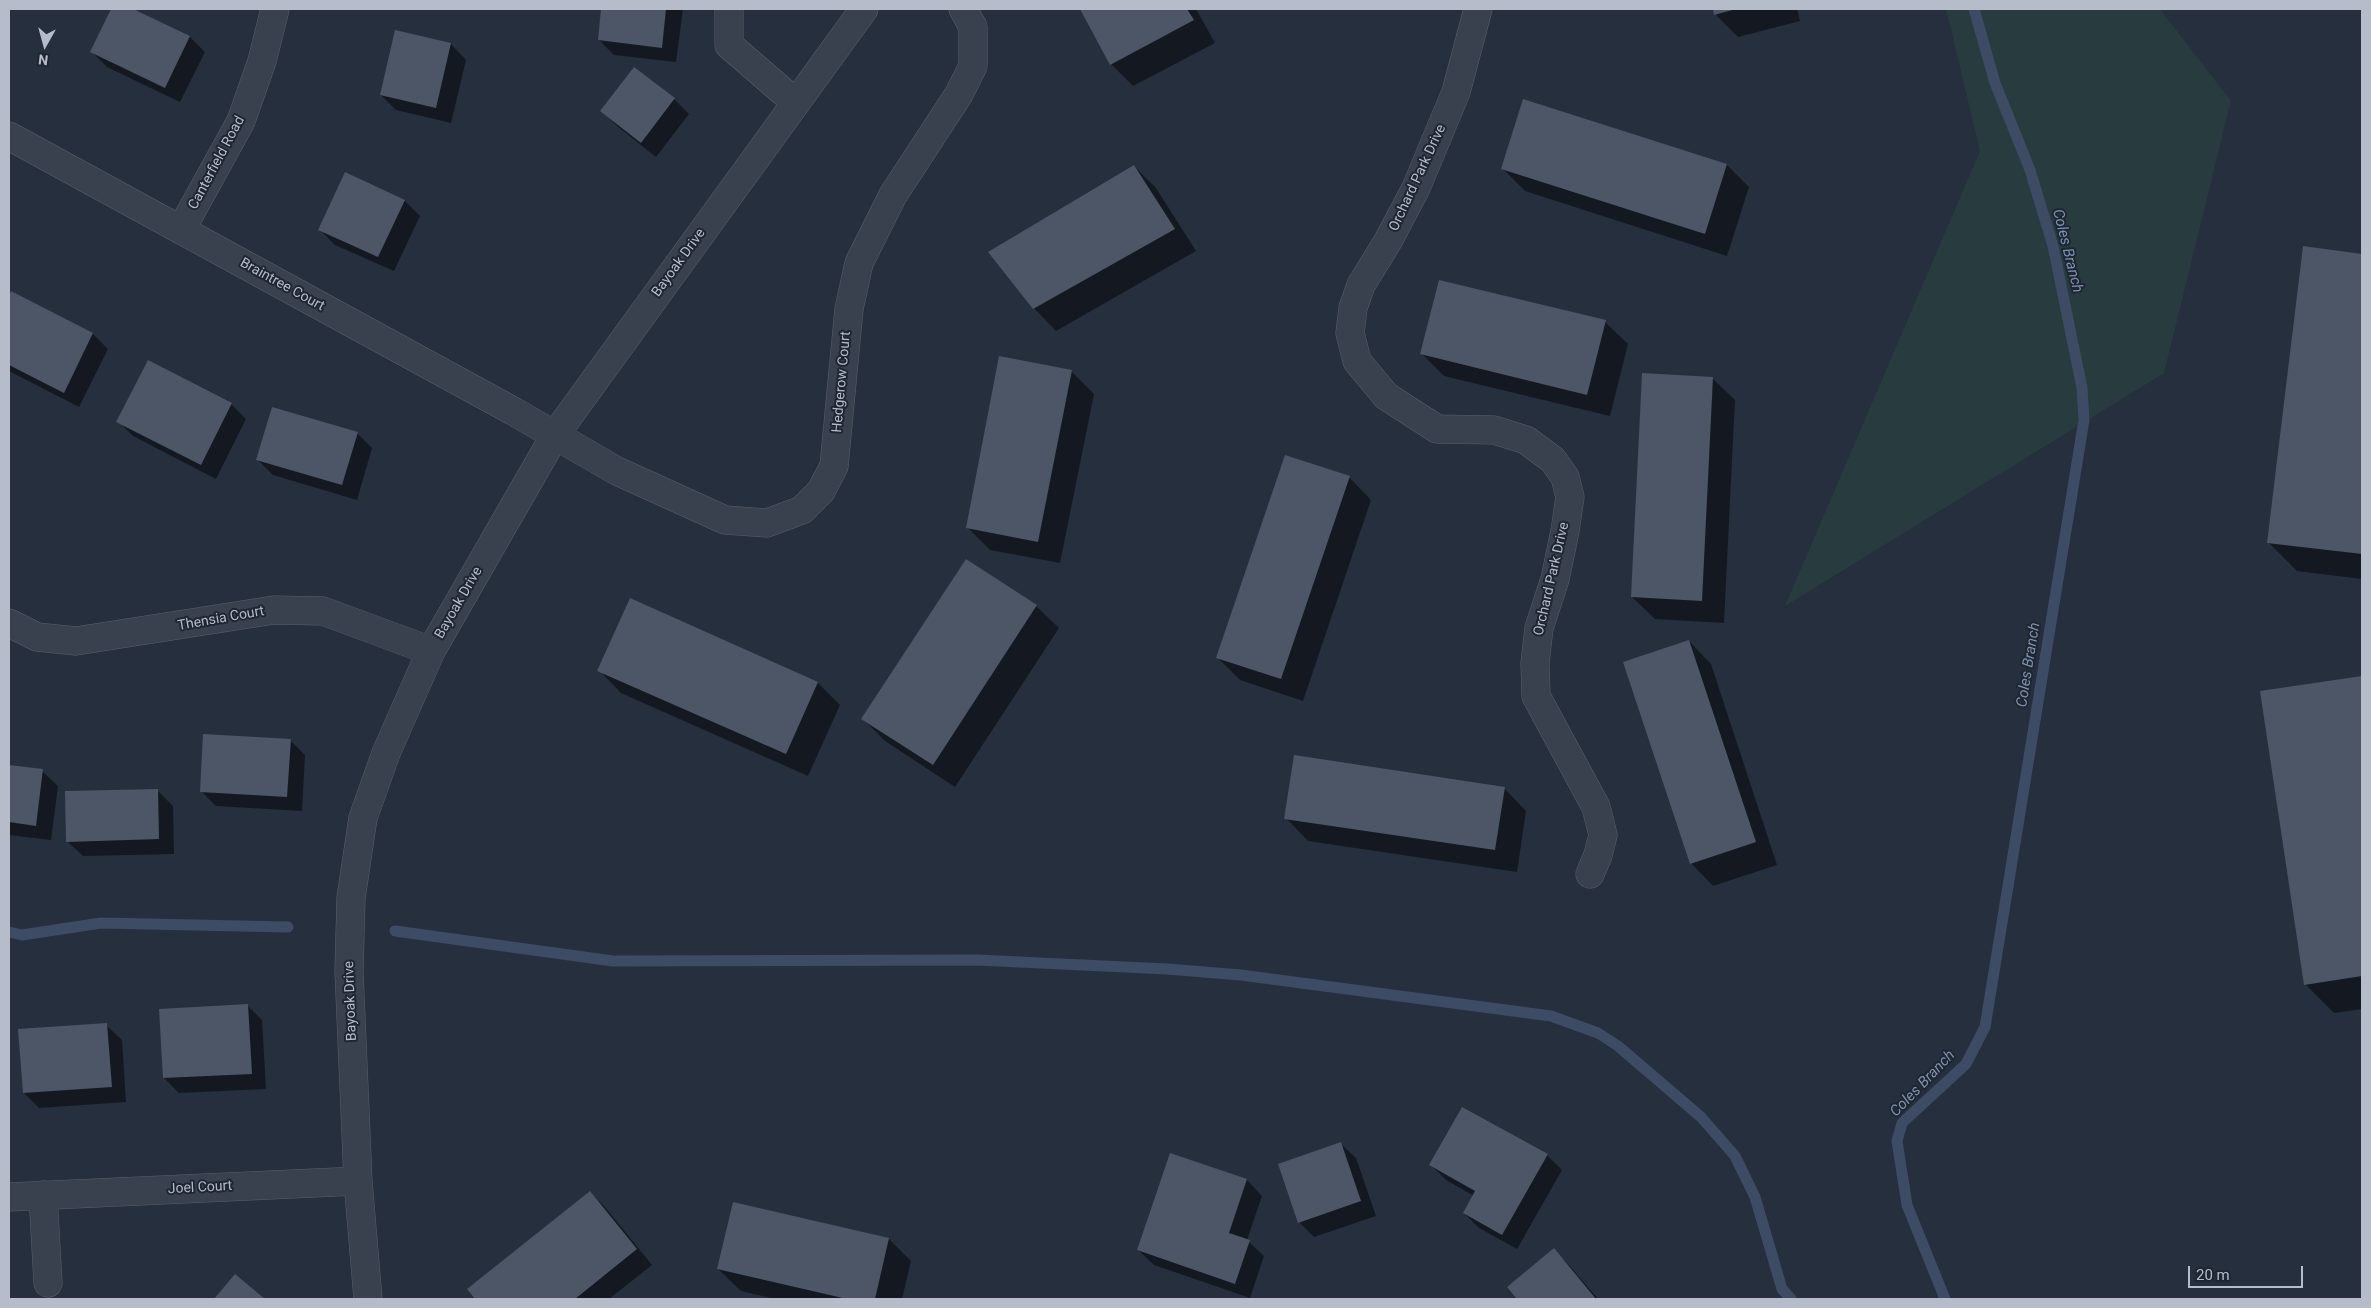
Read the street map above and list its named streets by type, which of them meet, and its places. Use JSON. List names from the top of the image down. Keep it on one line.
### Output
{"streets":{"street":["Canterfield Road","Orchard Park Drive","Bayoak Drive","Braintree Court","Hedgerow Court","Thensia Court","Joel Court"]},"crossings":[["Canterfield Road","Braintree Court"],["Bayoak Drive","Braintree Court"],["Bayoak Drive","Hedgerow Court"],["Bayoak Drive","Thensia Court"],["Bayoak Drive","Joel Court"],["Braintree Court","Hedgerow Court"]],"water":["Coles Branch"],"scale_bar":"20 m","north":"bottom"}
